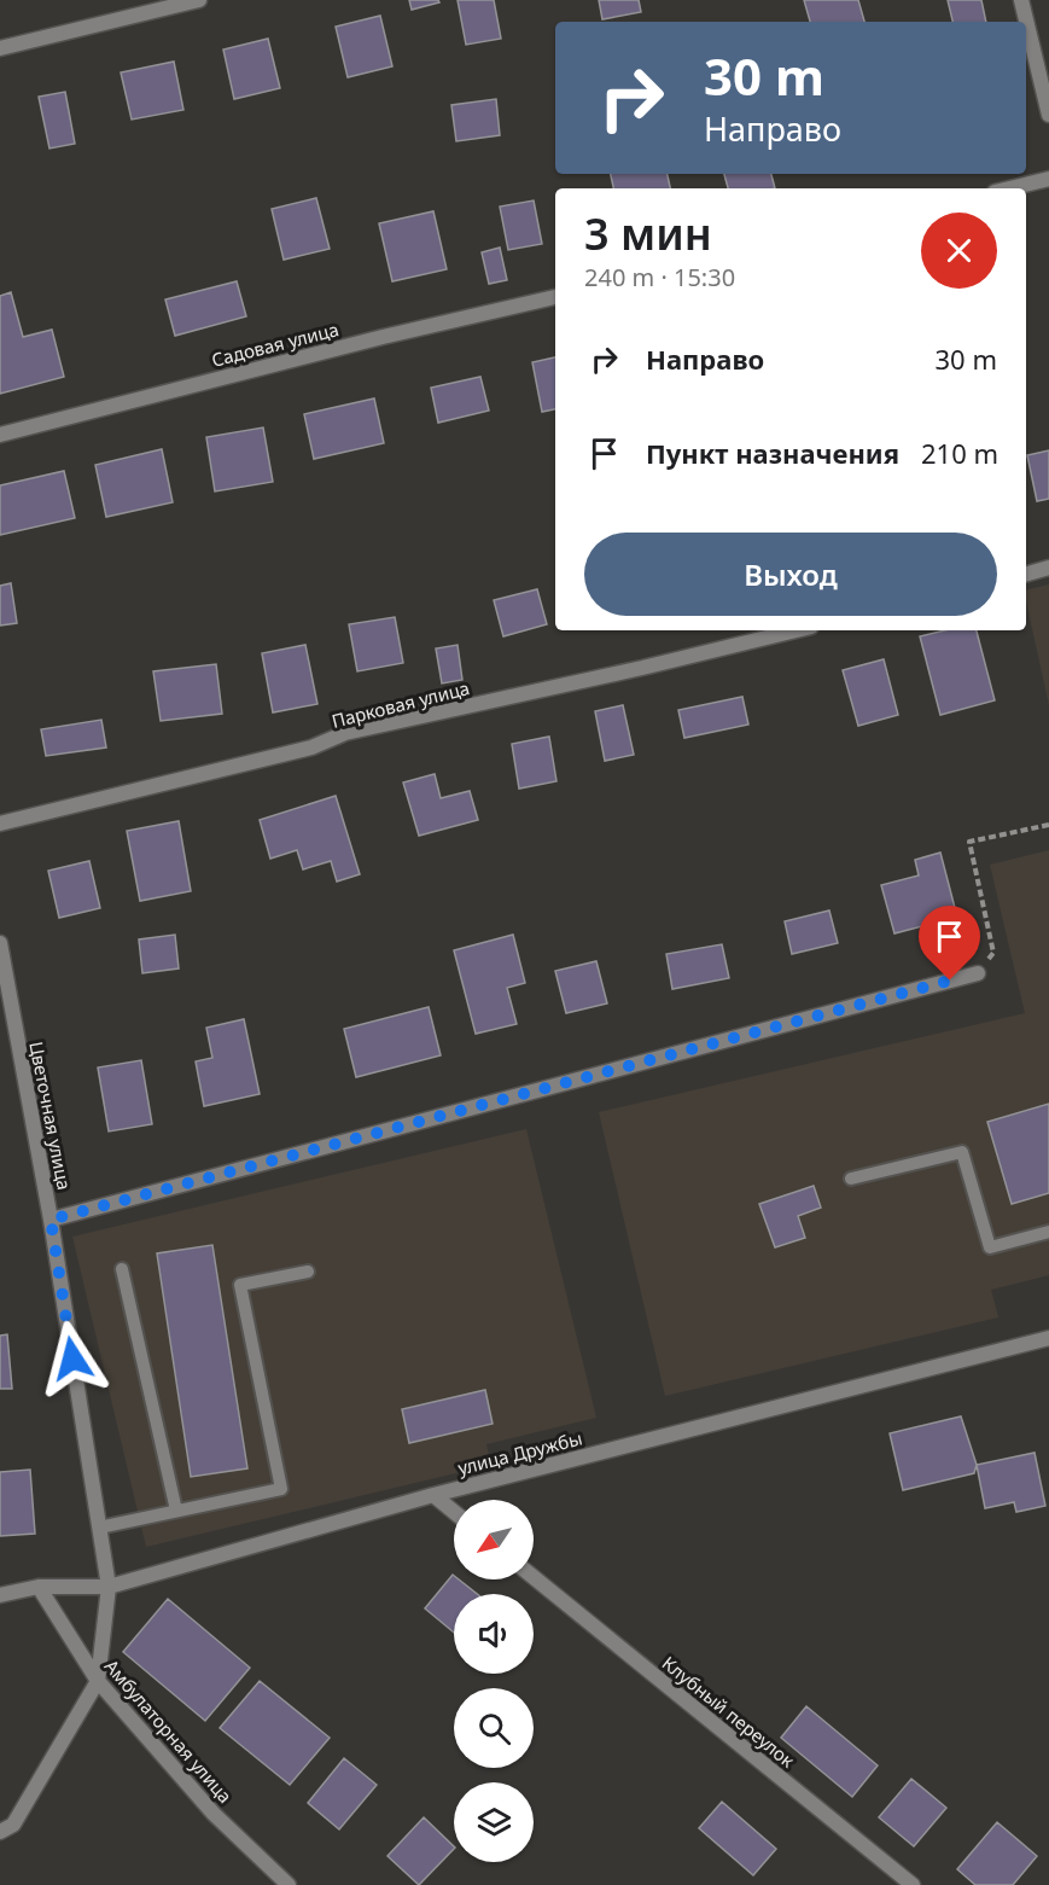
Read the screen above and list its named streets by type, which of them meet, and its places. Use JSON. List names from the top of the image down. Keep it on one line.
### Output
{"streets":{"street":["Садовая улица","Парковая улица","Цветочная улица","улица Дружбы","Клубный переулок","Амбулаторная улица"]},"crossings":[["Цветочная улица","улица Дружбы"],["Цветочная улица","Амбулаторная улица"],["улица Дружбы","Амбулаторная улица"]],"north":"bottom left","page":{"turn":["30 m","Направо"],"heading":["3 мин","240 m · 15:30"],"list":[{"name":"Направо","value":"30 m"},{"name":"Пункт назначения","value":"210 m"}],"buttons":"Выход"}}
